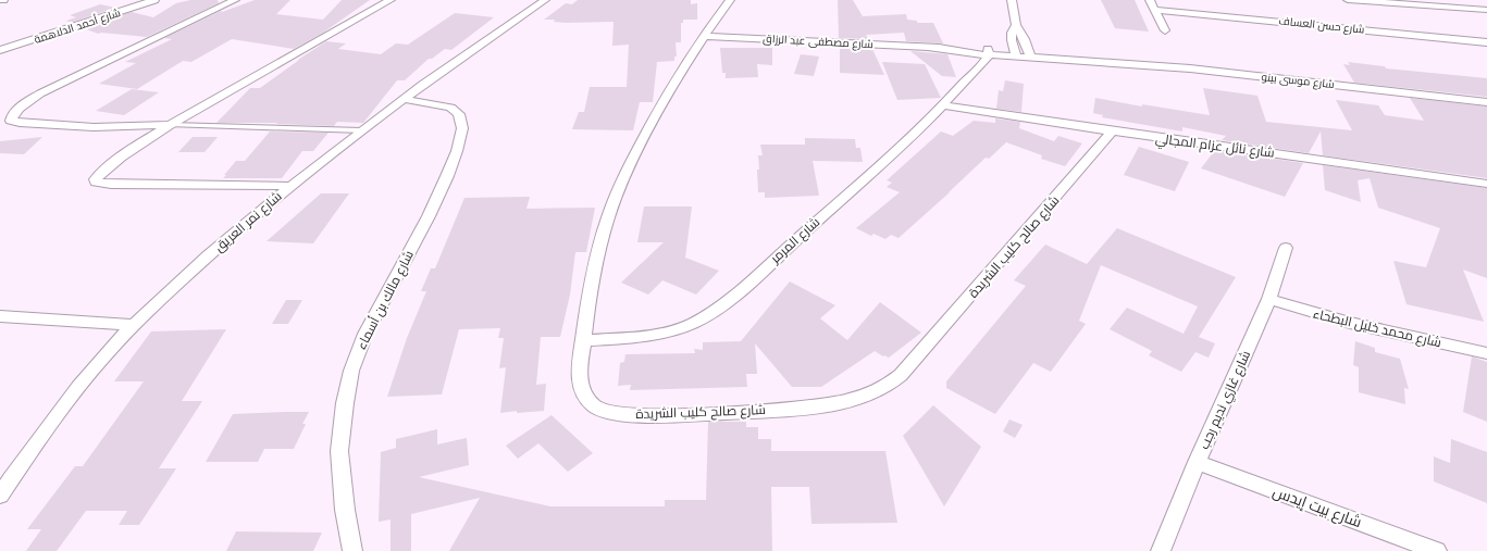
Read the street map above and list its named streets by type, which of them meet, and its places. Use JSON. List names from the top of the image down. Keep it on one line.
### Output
{"streets":{"street":["شارع حسن العساف","شارع أحمد الدلاهمة","شارع مصطفى عبد الرزاق","شارع موسى بينو","شارع نائل عزام المجالي","شارع نمر العريق","شارع المرمر","شارع صالح كليب الشريدة","شارع مالك بن أسماء","شارع محمد خليل البطحاء","شارع غازي نديم رجب","شارع بيت إيدس"]},"crossings":[["شارع مصطفى عبد الرزاق","شارع موسى بينو"],["شارع مصطفى عبد الرزاق","شارع المرمر"],["شارع مصطفى عبد الرزاق","شارع صالح كليب الشريدة"],["شارع نائل عزام المجالي","شارع المرمر"],["شارع نائل عزام المجالي","شارع صالح كليب الشريدة"],["شارع نمر العريق","شارع مالك بن أسماء"],["شارع المرمر","شارع صالح كليب الشريدة"],["شارع محمد خليل البطحاء","شارع غازي نديم رجب"],["شارع غازي نديم رجب","شارع بيت إيدس"]]}
